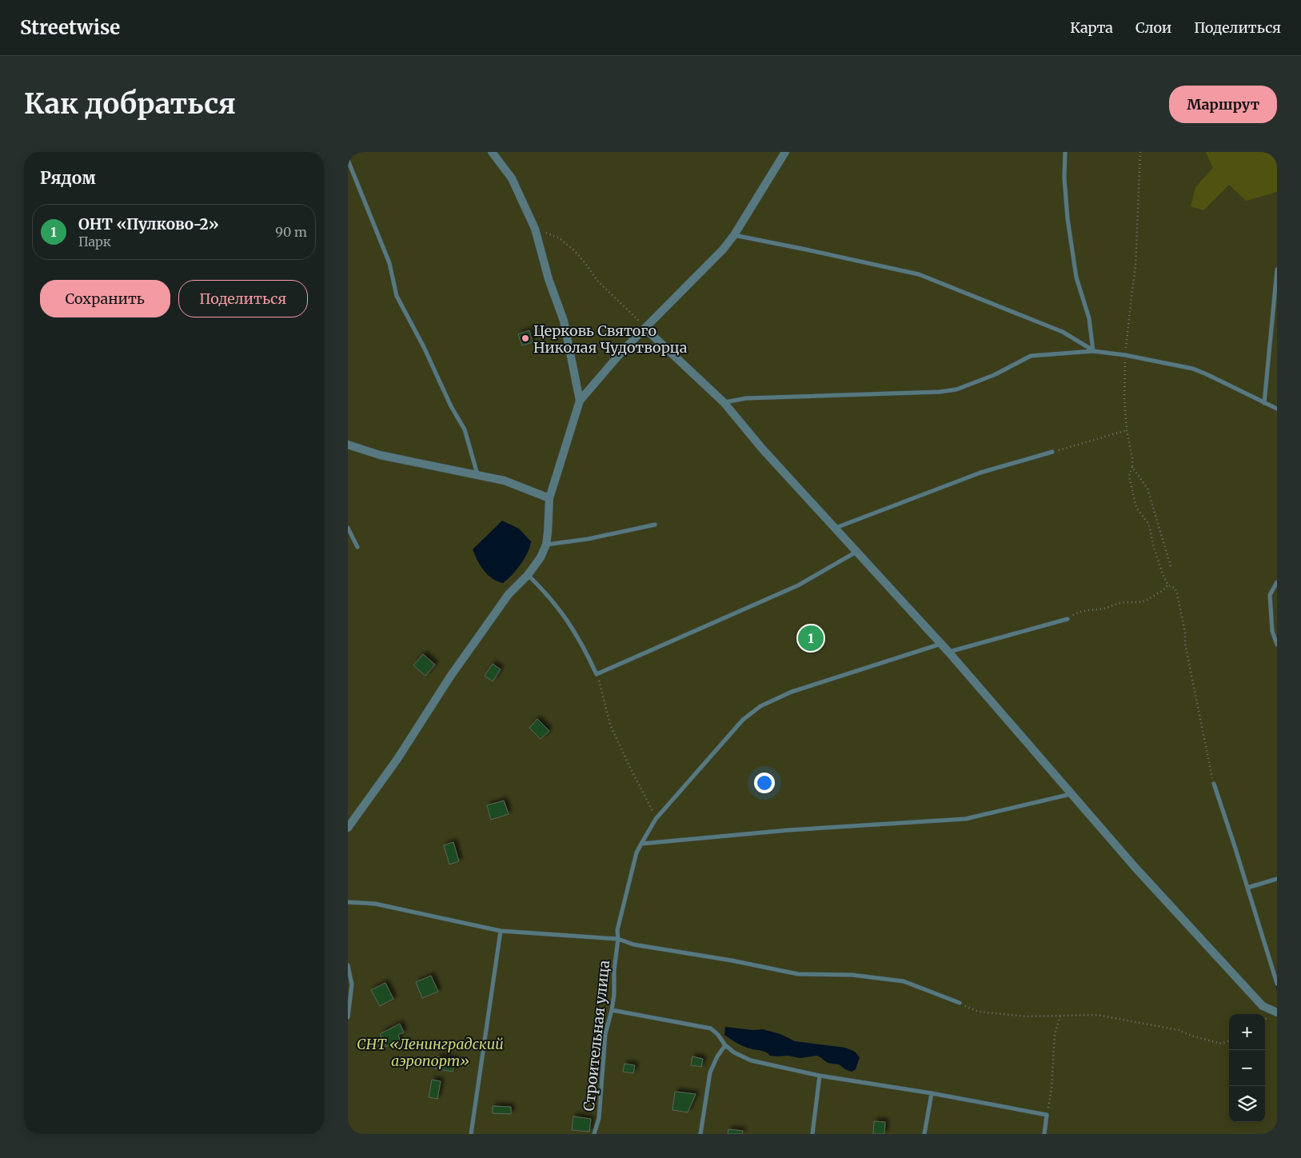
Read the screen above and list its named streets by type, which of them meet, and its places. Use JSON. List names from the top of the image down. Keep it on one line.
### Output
{"streets":{"lane":["Строительная улица"]},"parks":["СНТ «Ленинградский аэропорт»"],"places":["Церковь Святого Николая Чудотворца"],"page":{"header":"Streetwise","nav":["Карта","Слои","Поделиться"],"buttons":["Маршрут",["Сохранить","Поделиться"]],"title":"Как добраться","heading":"Рядом","list":[{"mark":"1","name":"ОНТ «Пулково-2»","note":"Парк","value":"90 m"}],"pins":"1","map_buttons":["+","−"]}}
